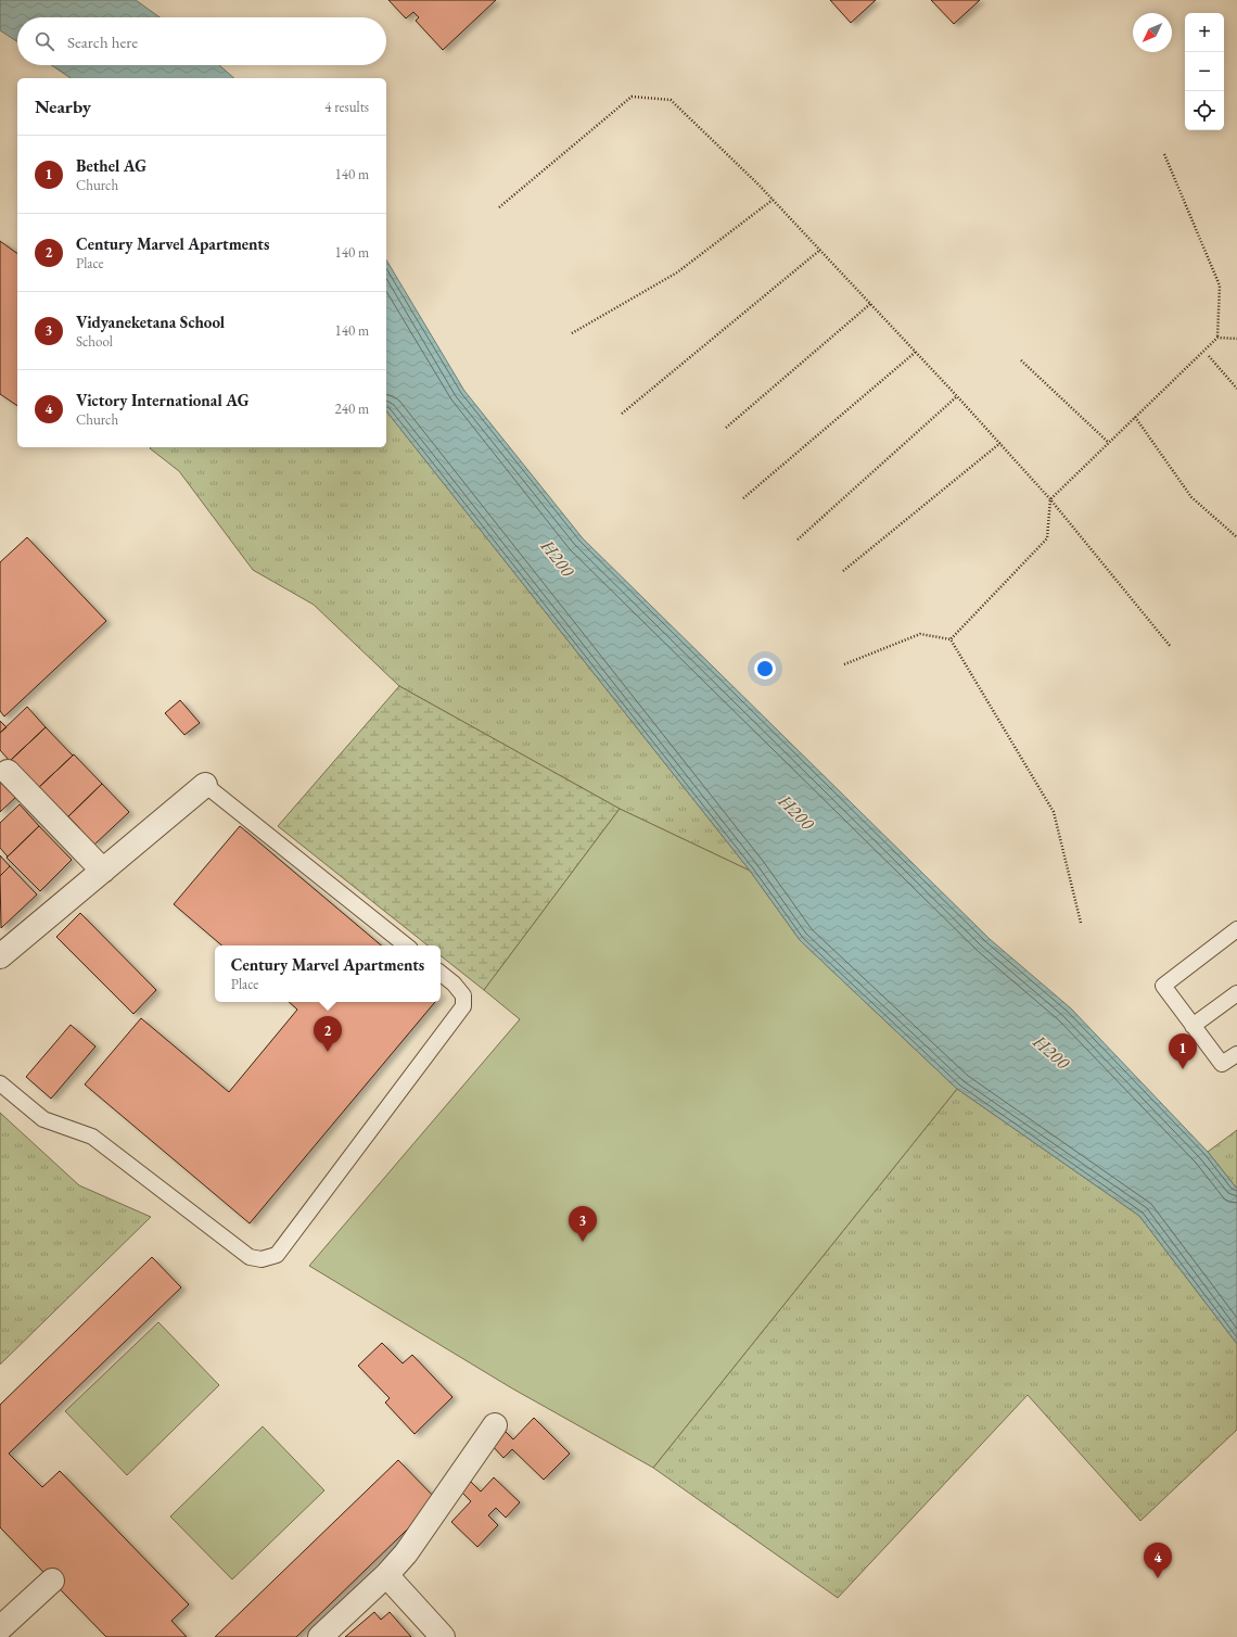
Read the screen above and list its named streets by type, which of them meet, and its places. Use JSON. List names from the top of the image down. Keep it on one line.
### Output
{"water":["H200"],"north":"bottom left","page":{"map_buttons":["+","−"],"search":"Search here","heading":["Nearby","4 results"],"list":[{"mark":"1","name":"Bethel AG","note":"Church","value":"140 m"},{"mark":"2","name":"Century Marvel Apartments","note":"Place","value":"140 m"},{"mark":"3","name":"Vidyaneketana School","note":"School","value":"140 m"},{"mark":"4","name":"Victory International AG","note":"Church","value":"240 m"}],"popup":["Century Marvel Apartments","Place"],"pins":["2","1","3","4"]}}
